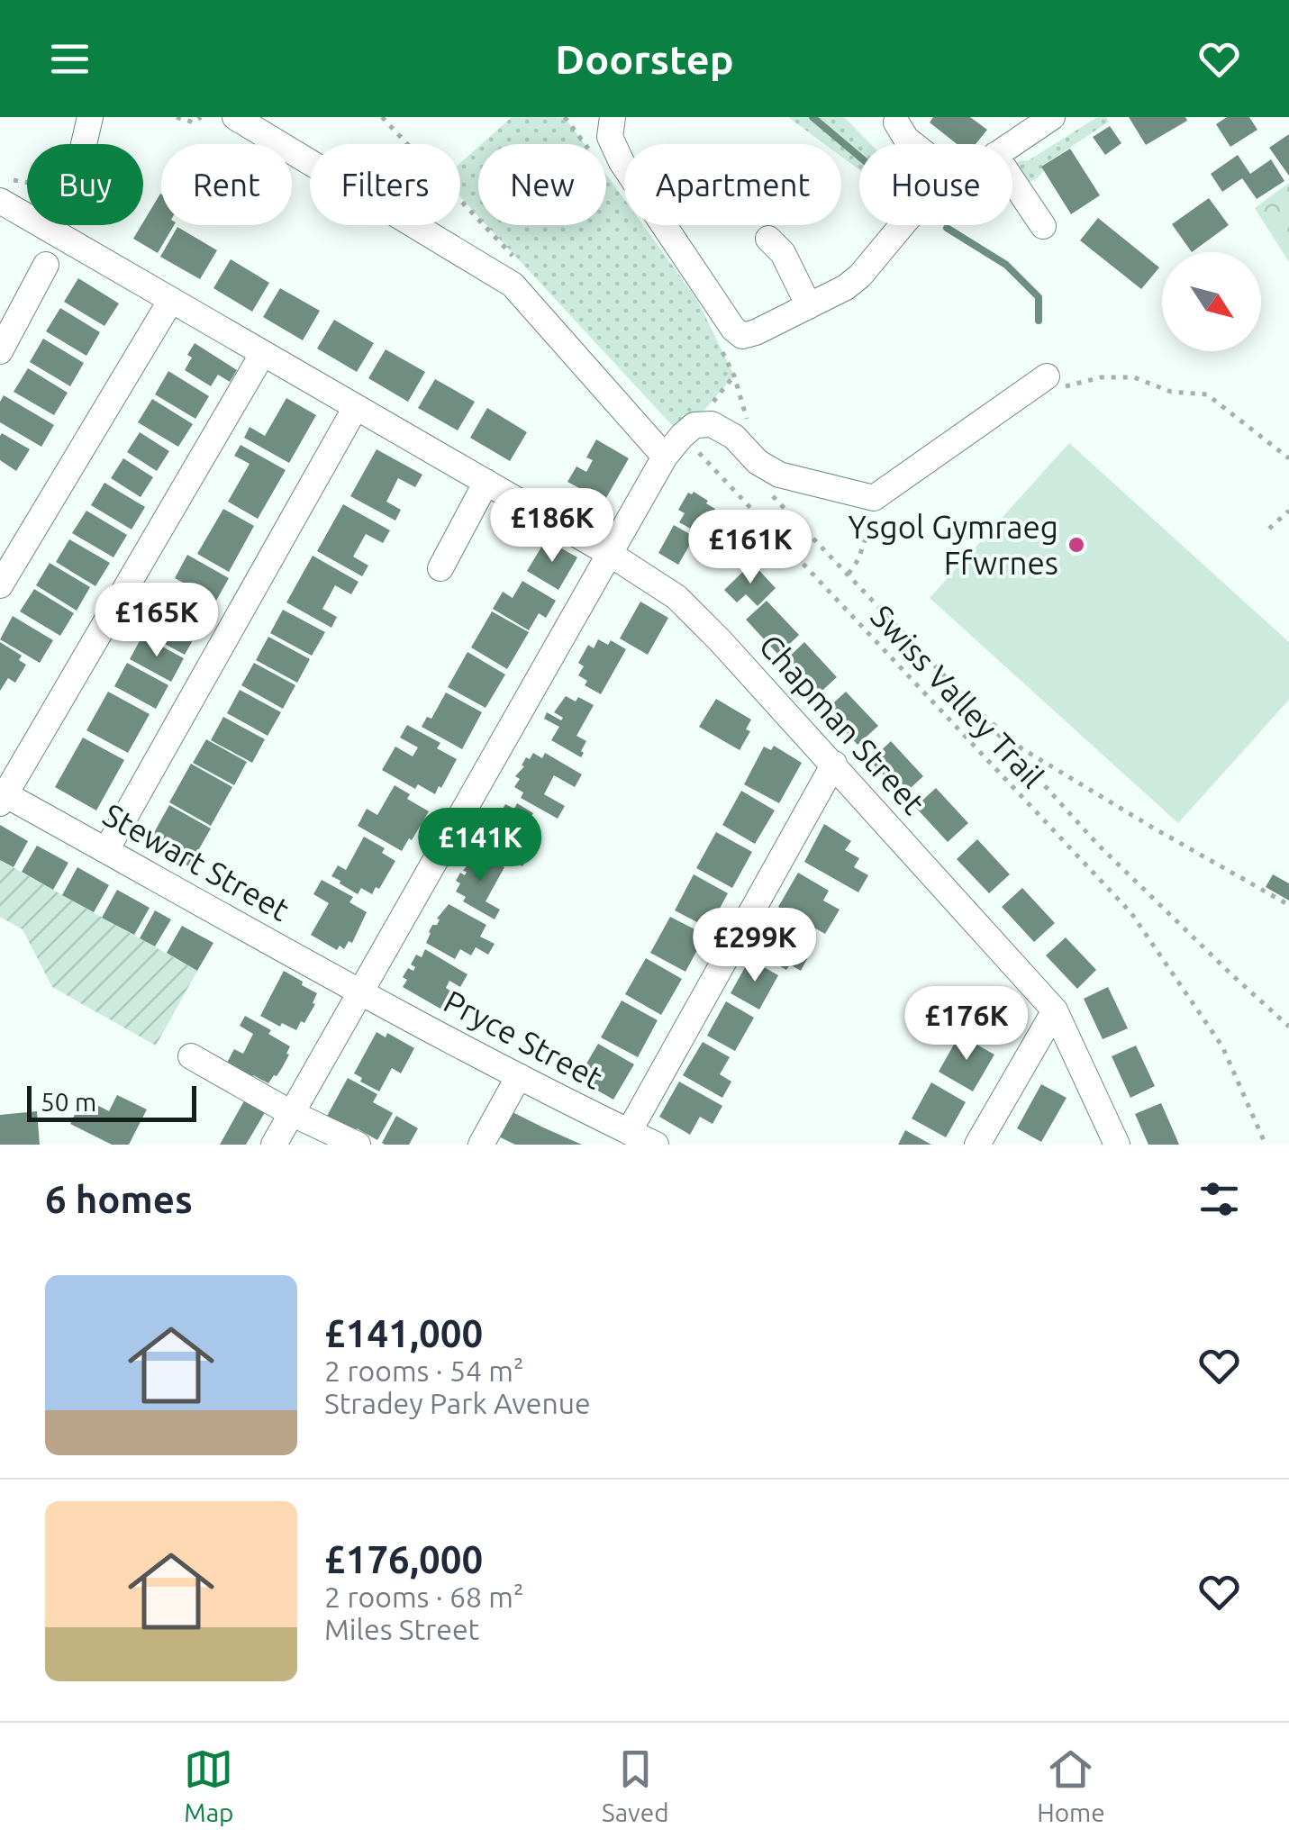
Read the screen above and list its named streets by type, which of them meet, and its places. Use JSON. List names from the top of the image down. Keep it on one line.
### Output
{"streets":{"street":["Chapman Street","Stewart Street","Pryce Street"],"path":["Swiss Valley Trail"]},"crossings":[["Stewart Street","Pryce Street"]],"places":["Ysgol Gymraeg Ffwrnes"],"scale_bar":"50 m","north":"bottom right","page":{"header":"Doorstep","chip":["Buy","Rent","Filters","New","Apartment","House"],"price":["£186K","£161K","£165K","£141K","£299K","£176K"],"scale":"50 m","heading":"6 homes","list":[{"name":"£141,000","note":"2 rooms · 54 m² · Stradey Park Avenue"},{"name":"£176,000","note":"2 rooms · 68 m² · Miles Street"}],"tabs":["Map","Saved","Home"]}}
